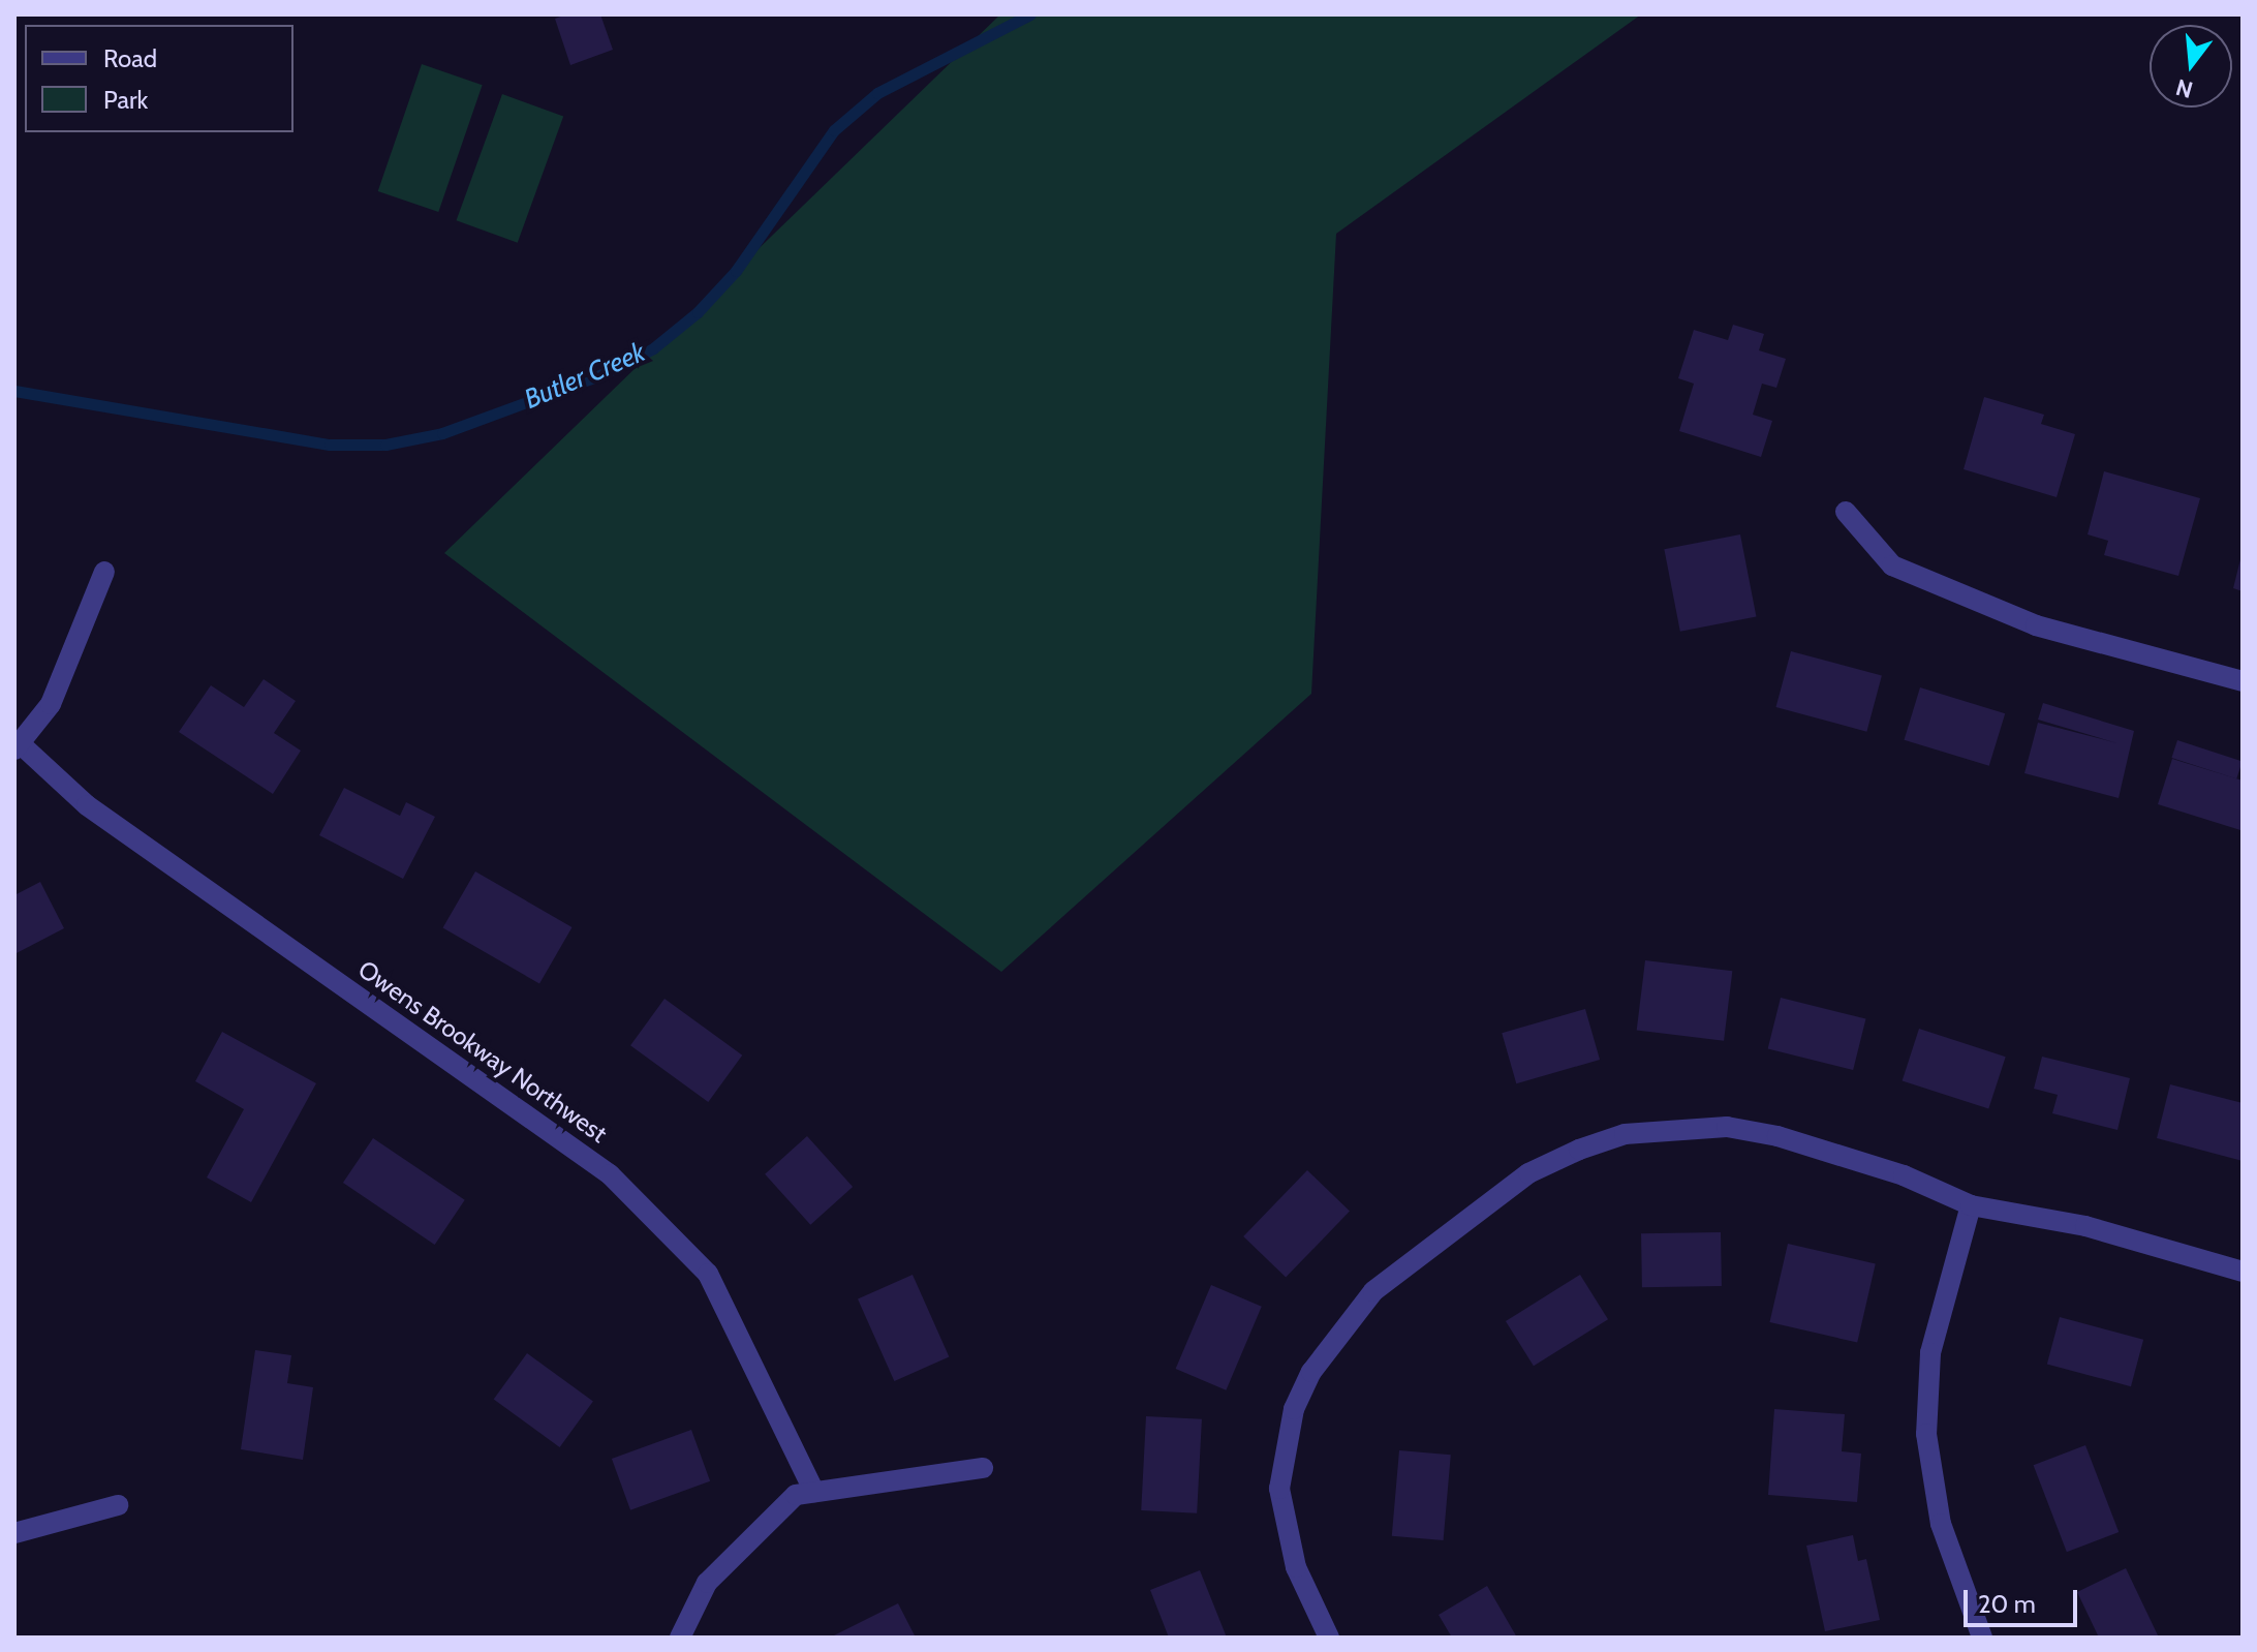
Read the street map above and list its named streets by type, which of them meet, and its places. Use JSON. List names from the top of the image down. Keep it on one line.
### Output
{"streets":{"street":["Owens Brookway Northwest"]},"water":["Butler Creek"],"legend":["Road","Park"],"scale_bar":"20 m","north":"bottom"}
